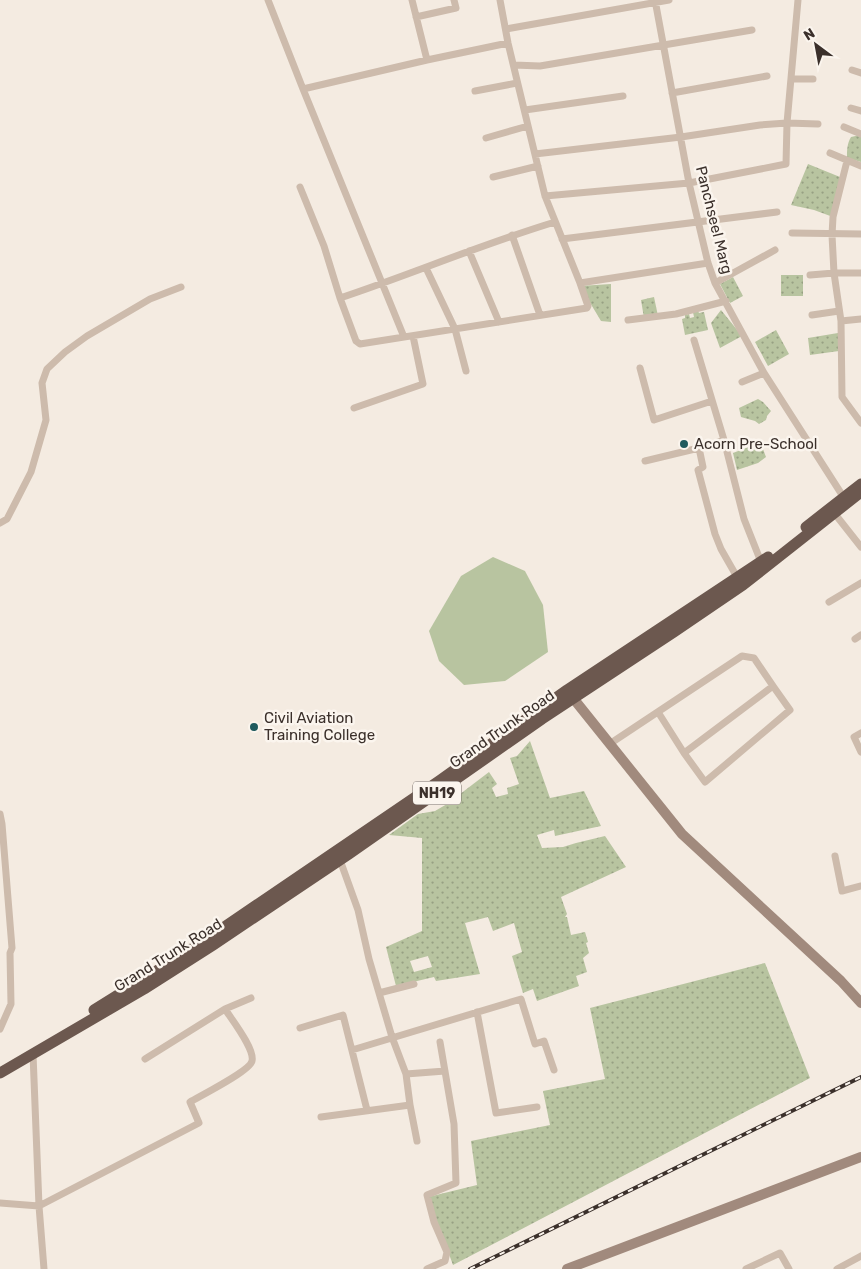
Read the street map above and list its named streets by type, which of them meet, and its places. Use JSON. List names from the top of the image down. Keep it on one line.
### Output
{"streets":{"highway":["Grand Trunk Road","NH19"],"street":["Panchseel Marg"]},"crossings":[["Panchseel Marg","Grand Trunk Road"]],"places":["Acorn Pre-School","Civil Aviation Training College"],"north":"top left"}
